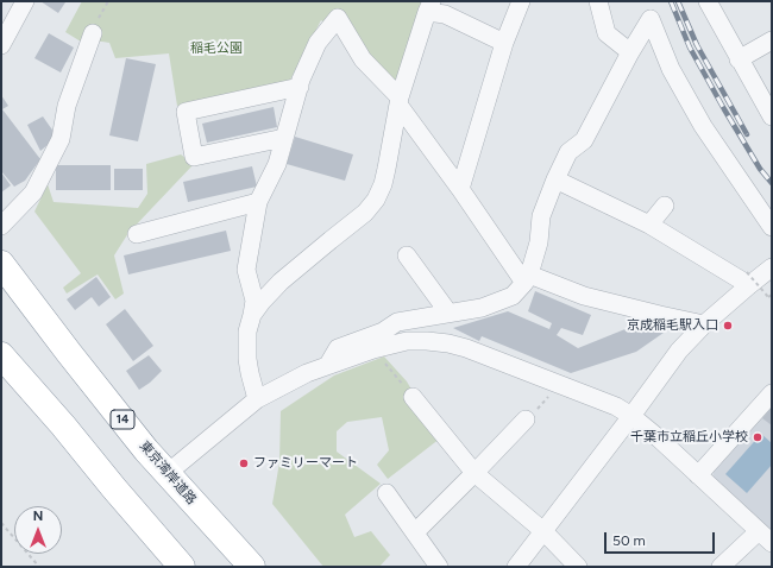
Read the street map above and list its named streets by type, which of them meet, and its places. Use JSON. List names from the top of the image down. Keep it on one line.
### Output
{"streets":{"highway":["14","東京湾岸道路"]},"parks":["稲毛公園"],"places":["京成稲毛駅入口","千葉市立稲丘小学校","ファミリーマート"],"scale_bar":"50 m","north":"top"}
